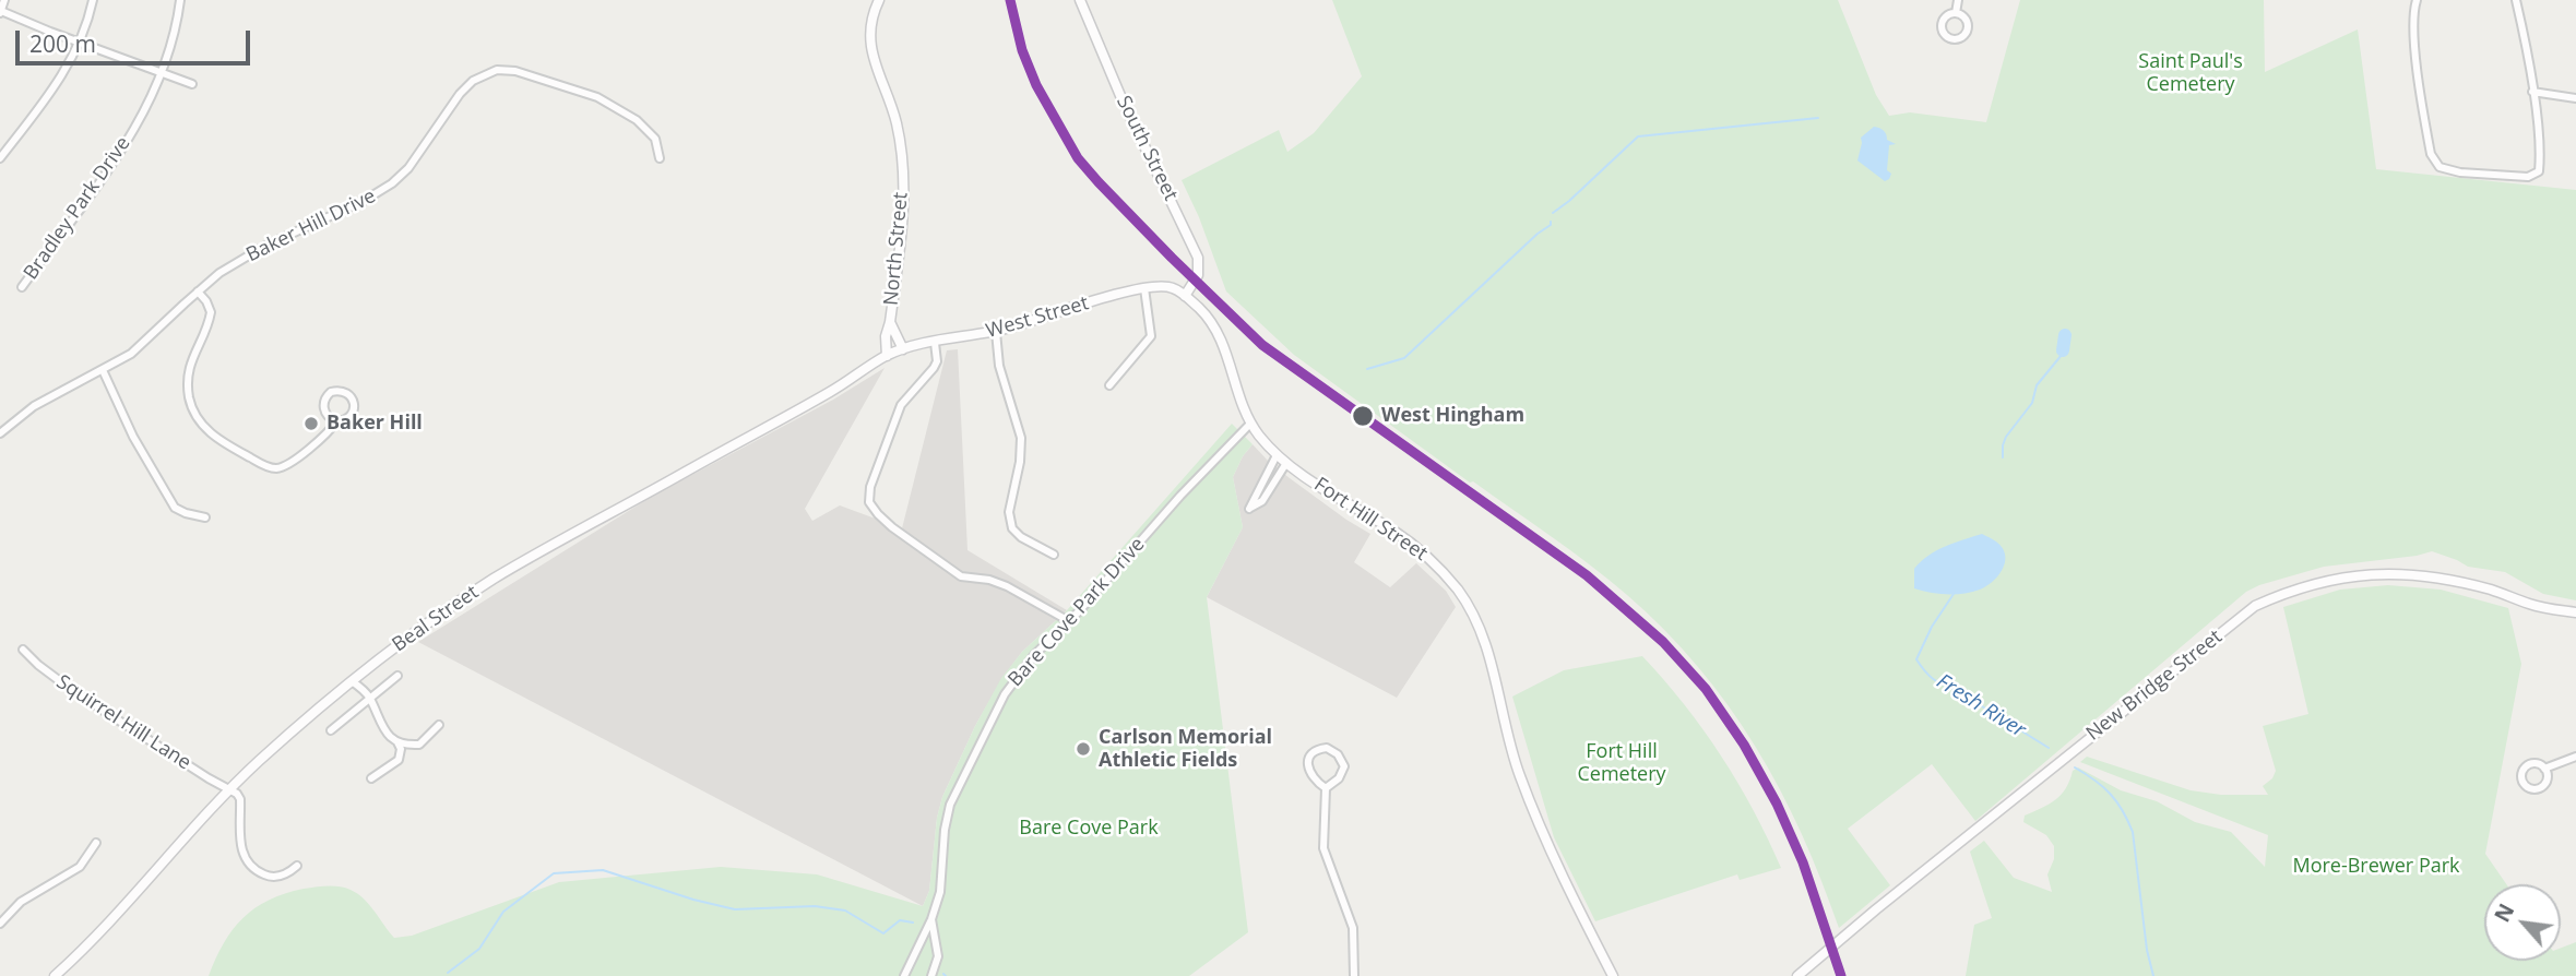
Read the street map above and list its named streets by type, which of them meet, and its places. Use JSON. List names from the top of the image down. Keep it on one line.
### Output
{"streets":{"street":["South Street","Bradley Park Drive","Baker Hill Drive","North Street","West Street","Fort Hill Street","Bare Cove Park Drive","Beal Street","New Bridge Street","Squirrel Hill Lane"]},"crossings":[["South Street","West Street"],["South Street","Fort Hill Street"],["North Street","West Street"],["North Street","Beal Street"],["West Street","Fort Hill Street"],["West Street","Beal Street"],["Fort Hill Street","Bare Cove Park Drive"],["Beal Street","Squirrel Hill Lane"]],"water":["Fresh River"],"parks":["Saint Paul's Cemetery","Fort Hill Cemetery","Bare Cove Park","More-Brewer Park"],"places":["West Hingham","Baker Hill","Carlson Memorial Athletic Fields"],"scale_bar":"200 m","north":"top left"}
